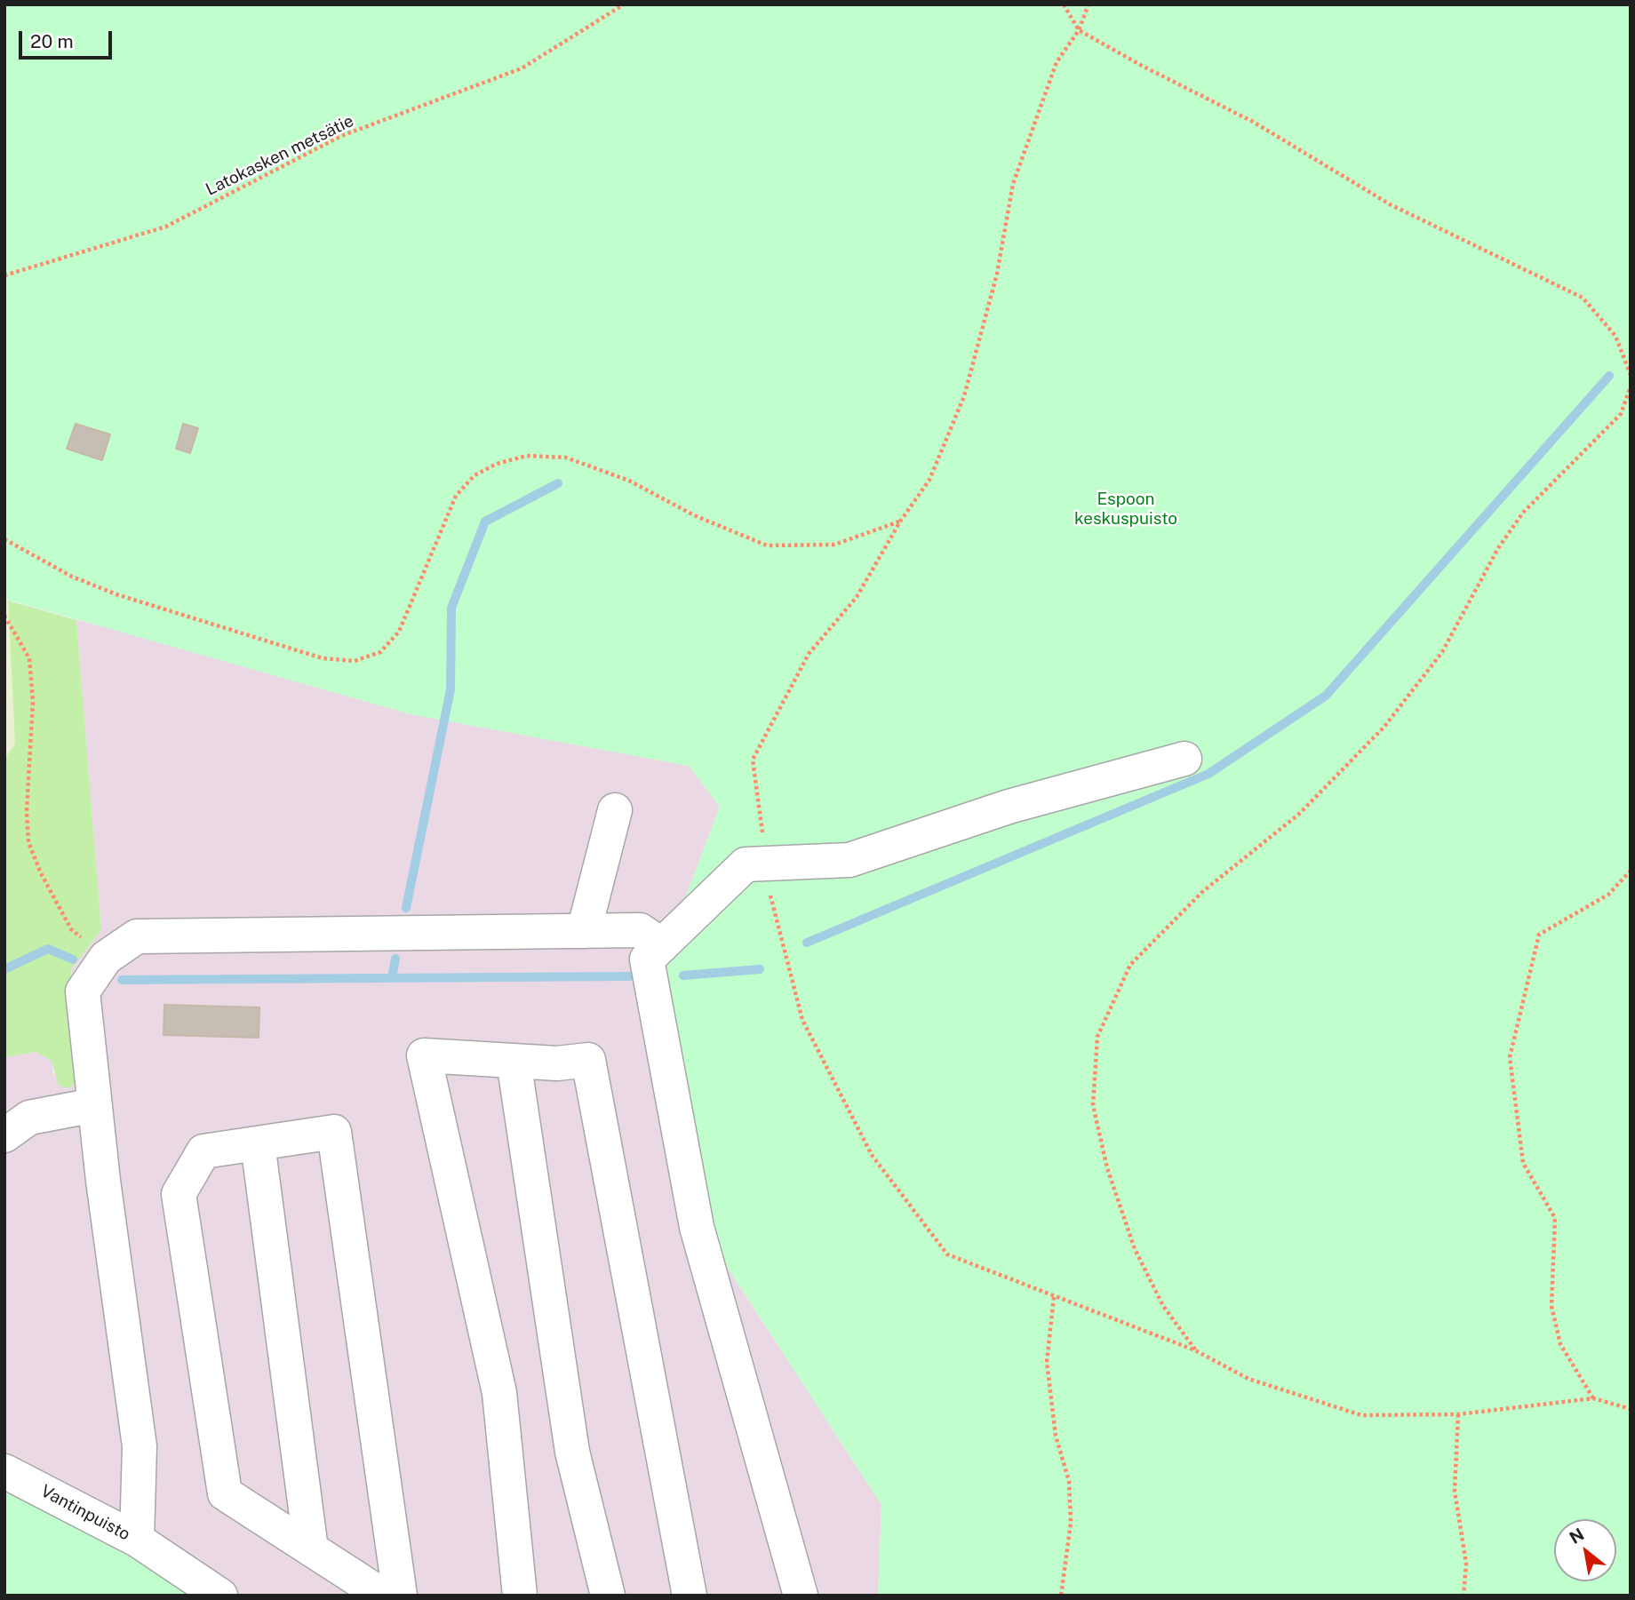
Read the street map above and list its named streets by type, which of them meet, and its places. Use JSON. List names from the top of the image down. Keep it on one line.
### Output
{"streets":{"street":["Vantinpuisto"],"path":["Latokasken metsätie"]},"parks":["Espoon keskuspuisto"],"scale_bar":"20 m","north":"top left"}
